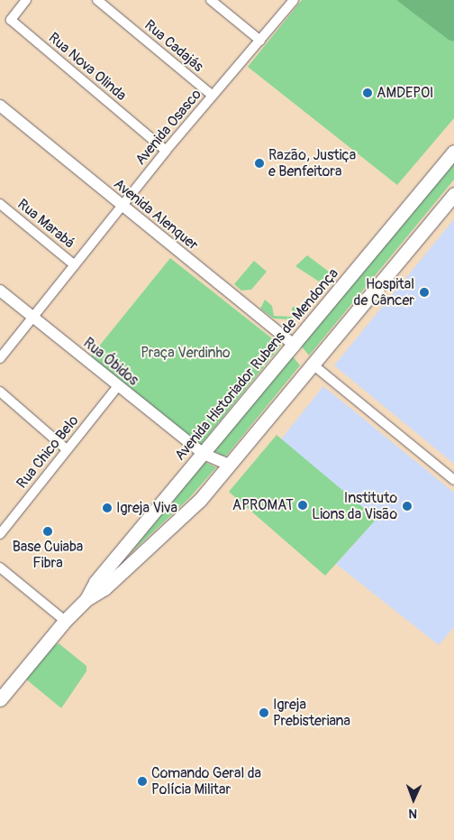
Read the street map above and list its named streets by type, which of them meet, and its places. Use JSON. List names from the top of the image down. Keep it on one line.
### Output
{"streets":{"main road":["Avenida Historiador Rubens de Mendonça"],"street":["Rua Cadajás","Rua Nova Olinda","Avenida Osasco","Avenida Alenquer","Rua Marabá","Rua Óbidos","Rua Chico Belo"]},"crossings":[["Rua Cadajás","Avenida Osasco"],["Rua Nova Olinda","Avenida Osasco"],["Avenida Osasco","Avenida Alenquer"],["Avenida Osasco","Rua Marabá"],["Avenida Osasco","Rua Óbidos"],["Avenida Alenquer","Avenida Historiador Rubens de Mendonça"],["Rua Óbidos","Avenida Historiador Rubens de Mendonça"],["Rua Óbidos","Rua Chico Belo"]],"parks":["Praça Verdinho"],"places":["AMDEPOl","Razão, Justiça e Benfeitora","Hospital de Câncer","APROMAT","Instituto Lions da Visão","Igreja Viva","Base Cuiaba Fibra","Igreja Prebisteriana","Comando Geral da Polícia Militar"],"north":"bottom"}
